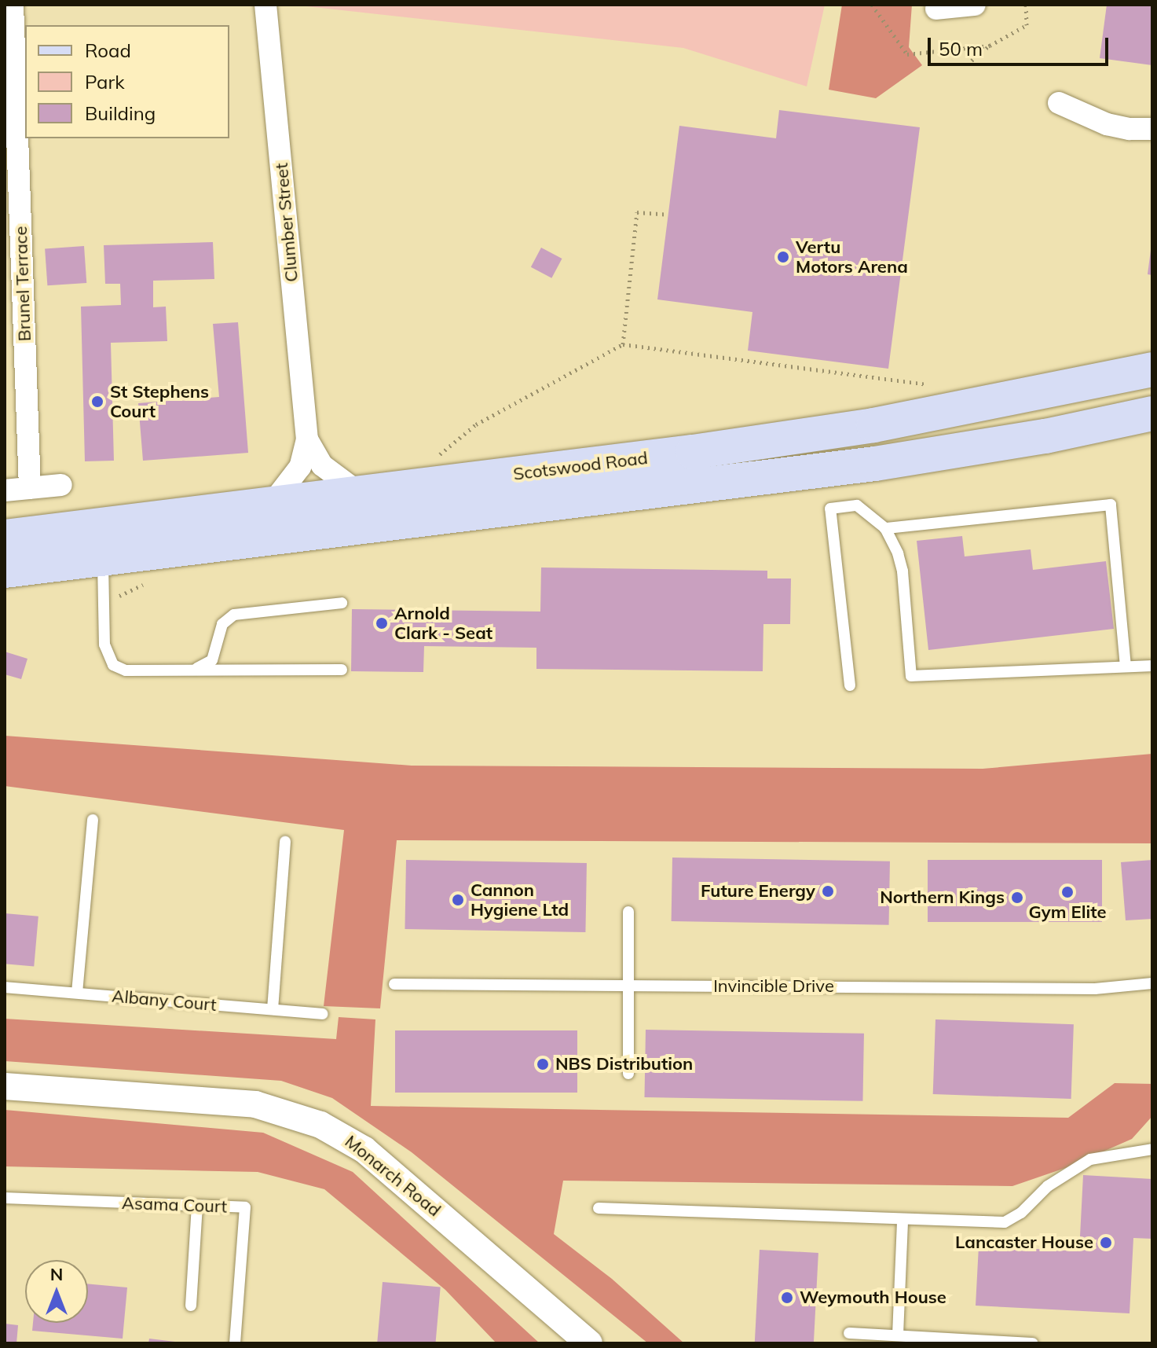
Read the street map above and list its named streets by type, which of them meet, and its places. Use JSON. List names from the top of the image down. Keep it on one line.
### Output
{"streets":{"main road":["Scotswood Road"],"street":["Clumber Street","Brunel Terrace","Monarch Road"],"lane":["Invincible Drive","Albany Court","Asama Court"]},"crossings":[["Clumber Street","Scotswood Road"]],"places":["Vertu Motors Arena","St Stephens Court","Arnold Clark - Seat","Future Energy","Gym Elite","Northern Kings","Cannon Hygiene Ltd","NBS Distribution","Lancaster House","Weymouth House"],"legend":["Road","Park","Building"],"scale_bar":"50 m","north":"top"}
